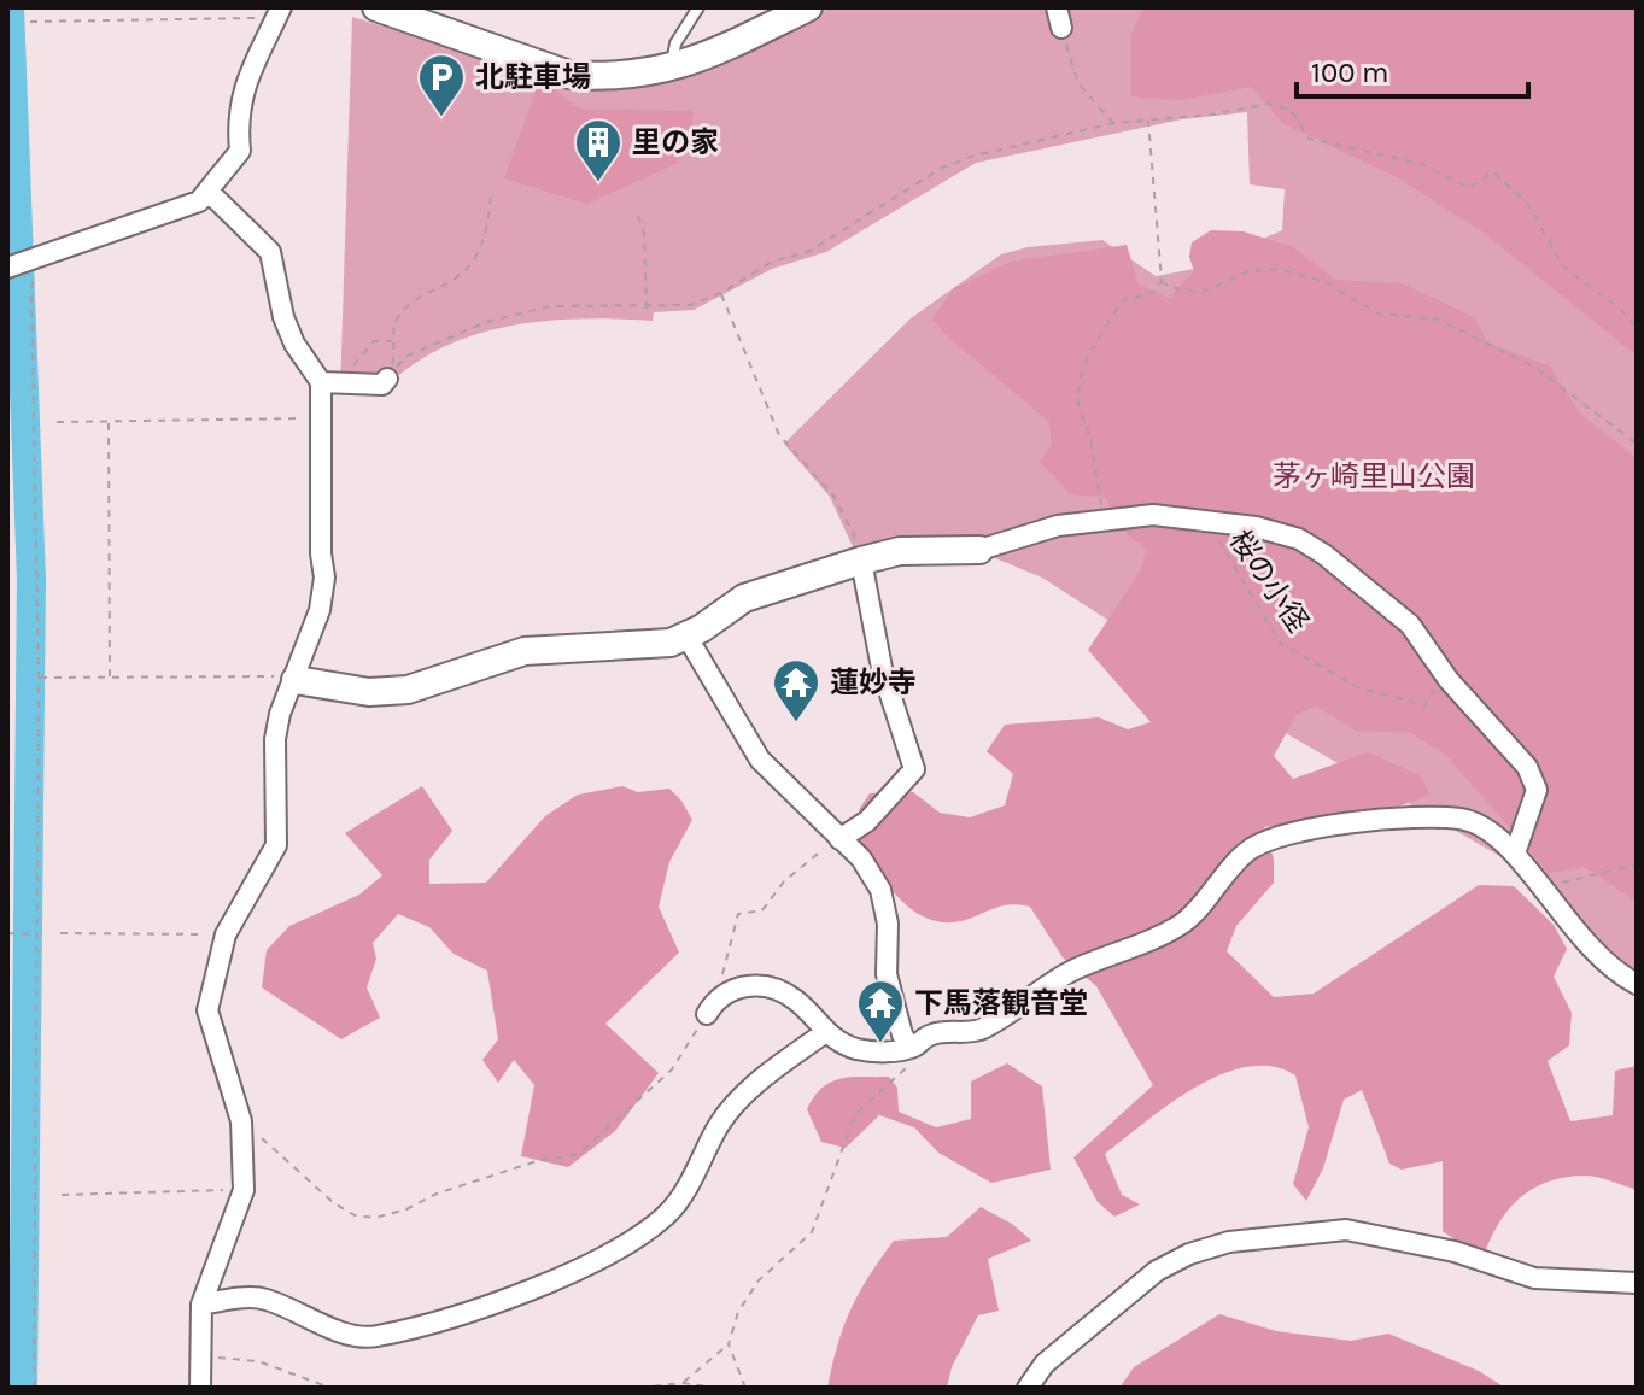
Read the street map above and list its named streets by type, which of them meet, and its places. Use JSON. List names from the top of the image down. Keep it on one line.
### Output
{"streets":{"path":["桜の小径"]},"parks":["茅ヶ崎里山公園"],"places":{"parking":["北駐車場"],"building":["里の家"],"temple":["蓮妙寺","下馬落観音堂"]},"scale_bar":"100 m"}
